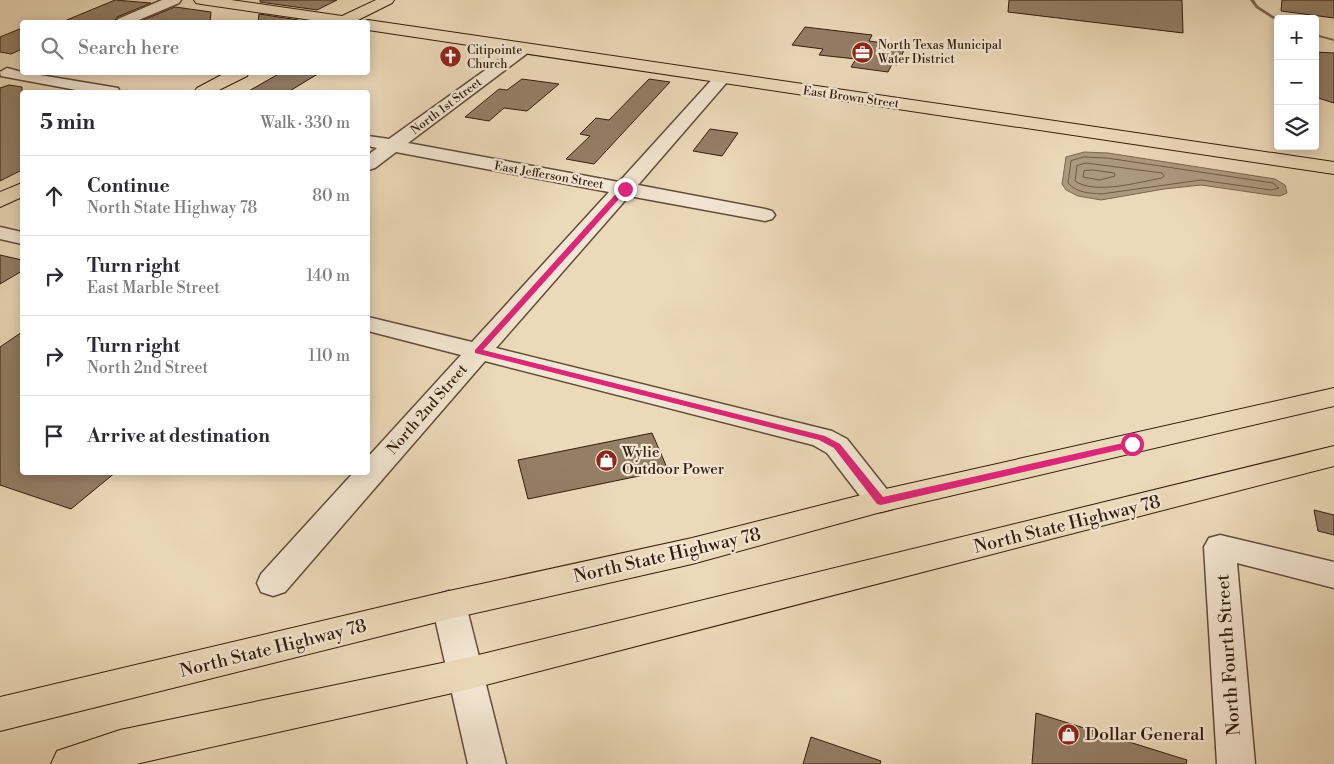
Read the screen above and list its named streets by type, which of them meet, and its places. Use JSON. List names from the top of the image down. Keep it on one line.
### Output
{"streets":{"main road":["East Brown Street","North State Highway 78"],"street":["North 1st Street","East Jefferson Street","North 2nd Street","North Fourth Street"]},"crossings":[["East Brown Street","North 1st Street"],["East Brown Street","North 2nd Street"],["North 1st Street","East Jefferson Street"],["East Jefferson Street","North 2nd Street"]],"places":{"office":["North Texas Municipal Water District"],"church":["Citipointe Church"],"shop":["Wylie Outdoor Power","Dollar General"]},"page":{"map_buttons":["+","−"],"search":"Search here","heading":["5 min","Walk · 330 m"],"list":[["Continue","North State Highway 78","80 m"],["Turn right","East Marble Street","140 m"],["Turn right","North 2nd Street","110 m"],"Arrive at destination"]}}
